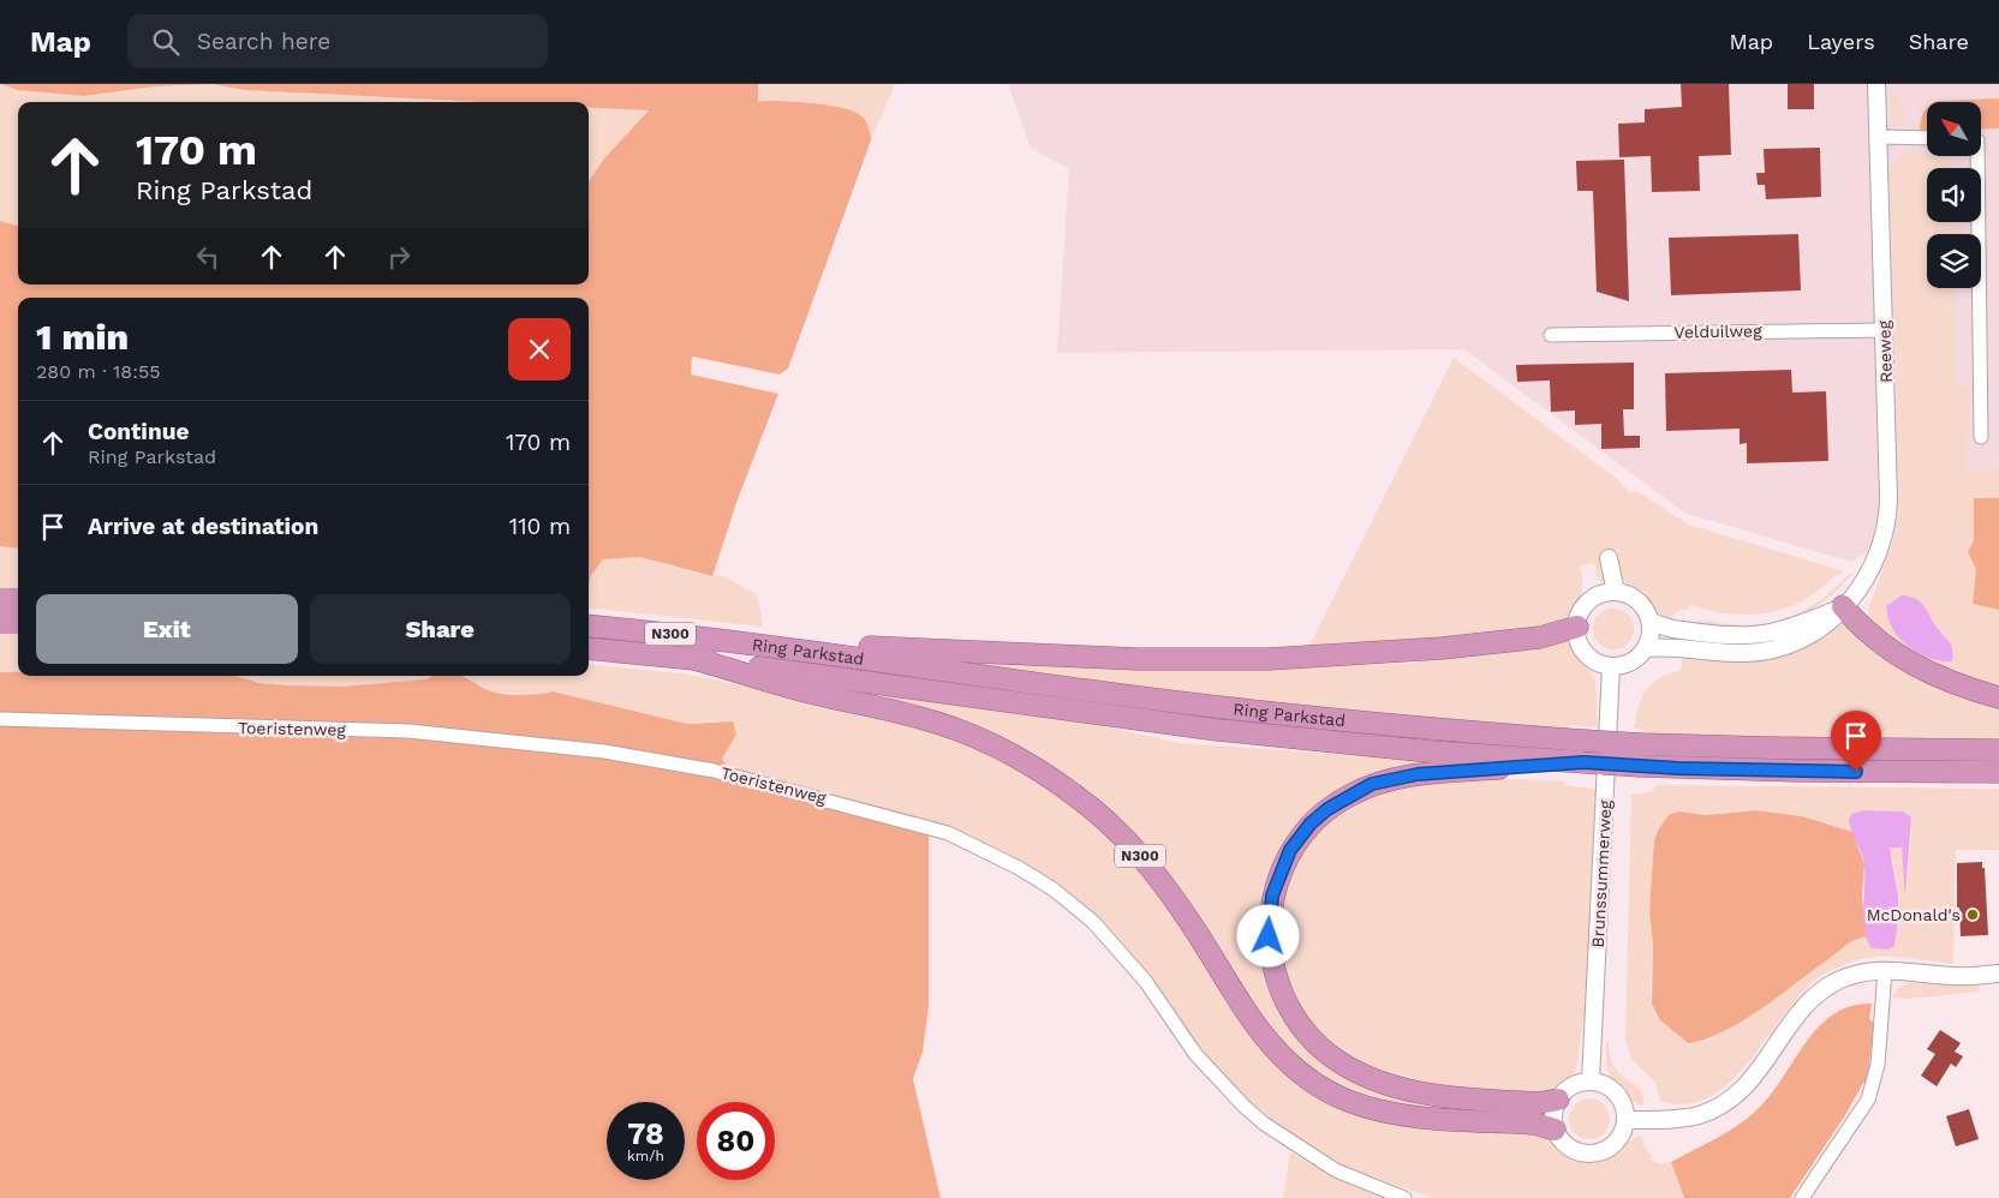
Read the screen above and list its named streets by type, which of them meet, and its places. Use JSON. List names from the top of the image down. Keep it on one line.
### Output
{"streets":{"highway":["N300","Ring Parkstad"],"street":["Velduilweg","Reeweg","Toeristenweg","Brunssummerweg"]},"crossings":[["Velduilweg","Reeweg"],["Reeweg","N300"],["Reeweg","Brunssummerweg"],["N300","Ring Parkstad"],["N300","Brunssummerweg"]],"places":["McDonald's"],"north":"top left","page":{"header":"Map","search":"Search here","nav":["Map","Layers","Share"],"turn":["170 m","Ring Parkstad"],"heading":["1 min","280 m · 18:55"],"list":[{"name":"Continue","note":"Ring Parkstad","value":"170 m"},{"name":"Arrive at destination","value":"110 m"}],"buttons":["Exit","Share"],"speed":"78 km/h","limit":"80"}}
